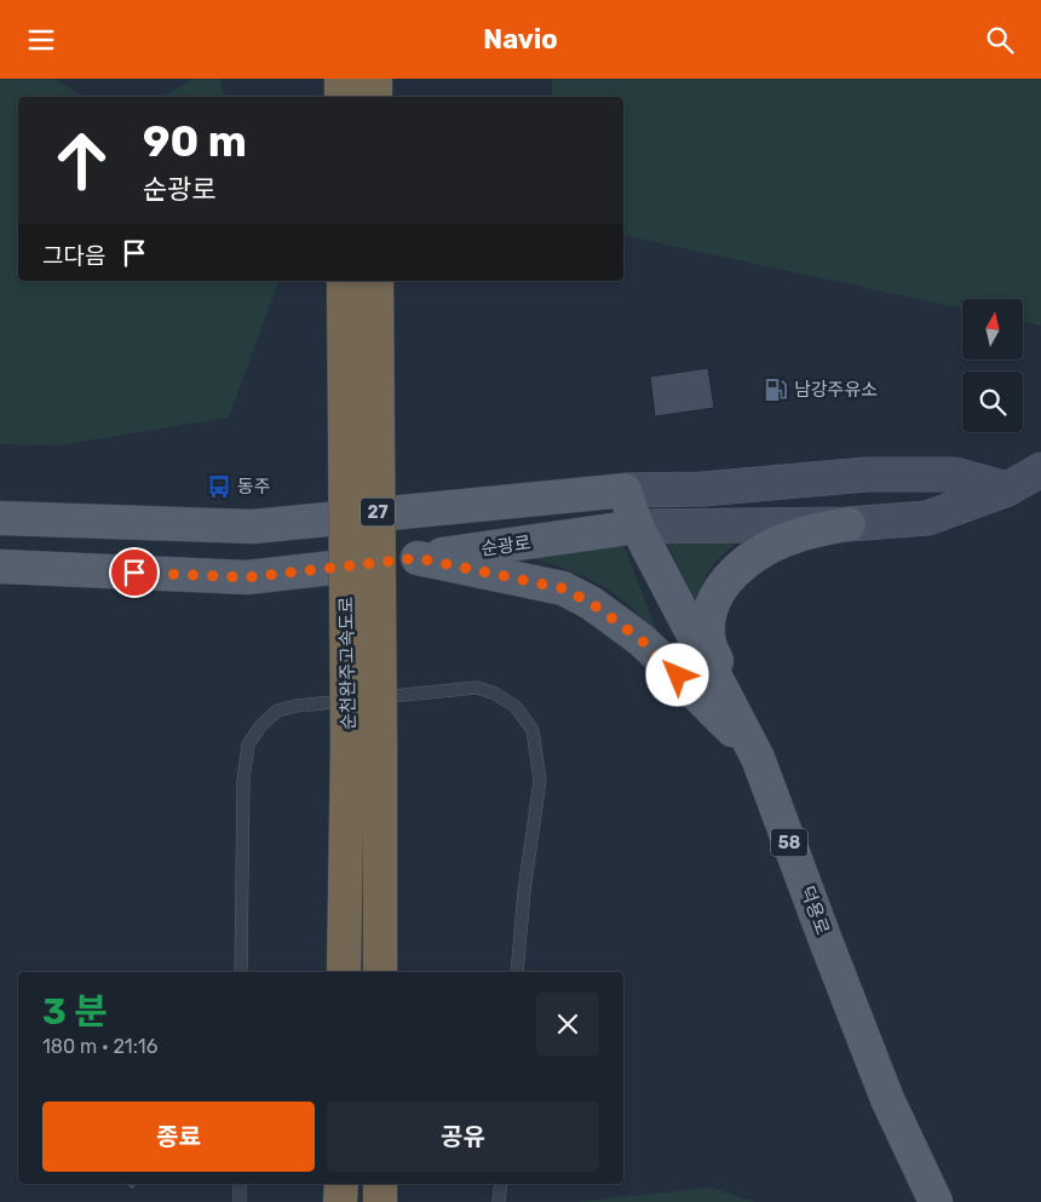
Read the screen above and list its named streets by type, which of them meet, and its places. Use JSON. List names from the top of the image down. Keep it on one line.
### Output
{"streets":{"highway":["27","순천완주고속도로"],"main road":["순광로","58","덕용로"]},"crossings":[["순광로","덕용로"]],"places":{"fuel station":["남강주유소"],"bus stop":["동주"]},"north":"top","page":{"header":"Navio","turn":["90 m","순광로"],"then":"그다음","heading":["3 분","180 m · 21:16"],"buttons":["종료","공유"]}}
